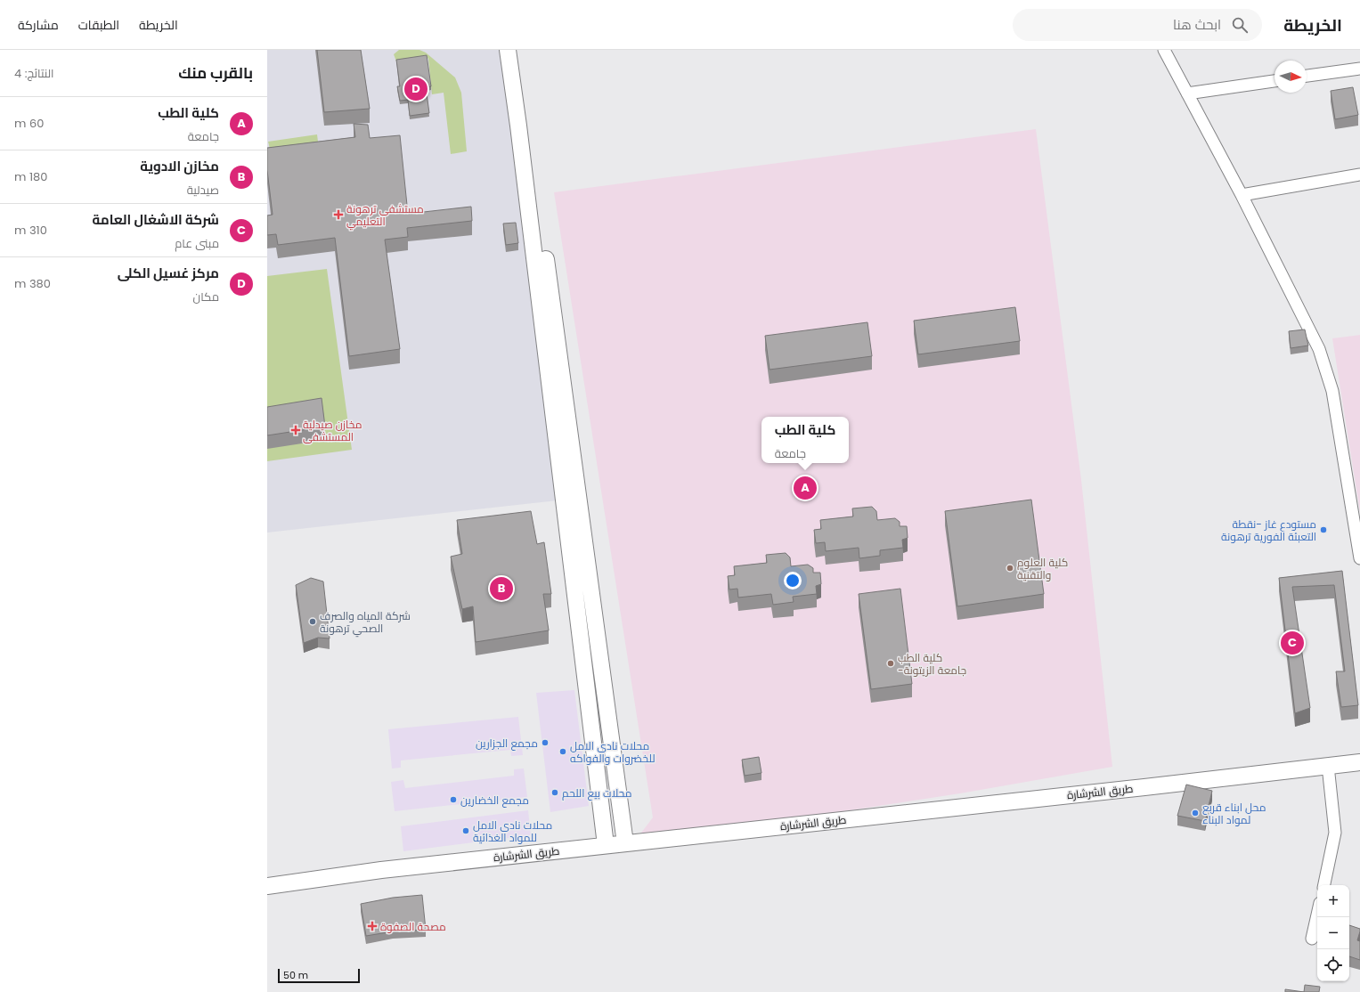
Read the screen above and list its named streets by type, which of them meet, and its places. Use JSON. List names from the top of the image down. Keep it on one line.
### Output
{"streets":{"street":["طريق الشرشارة"]},"places":{"health":["مستشفى ترهونة التعليمي","مخازن صيدلية المستشفى","مصحة الصفوة"],"other":["مستودع غاز -نقطة التعبئة الفورية ترهونة","كلية العلوم والتقنية","شركة المياه والصرف الصحي ترهونة","كلية الطب -جامعة الزيتونة","مجمع الجزارين","محلات نادي الامل للخضروات والفواكه","محلات بيع اللحم","مجمع الخضارين","محل ابناء قربع لمواد البناء","محلات نادي الامل للمواد الغذائية"]},"scale_bar":"50 m","north":"right","page":{"header":"الخريطة","search":"ابحث هنا","nav":["الخريطة","الطبقات","مشاركة"],"heading":["بالقرب منك","النتائج: 4"],"pins":["D","A","B","C"],"list":[{"mark":"A","name":"كلية الطب","note":"جامعة","value":"60 m"},{"mark":"B","name":"مخازن الادوية","note":"صيدلية","value":"180 m"},{"mark":"C","name":"شركة الاشغال العامة","note":"مبنى عام","value":"310 m"},{"mark":"D","name":"مركز غسيل الكلى","note":"مكان","value":"380 m"}],"popup":["كلية الطب","جامعة"],"map_buttons":["+","−"],"scale":"50 m"}}
